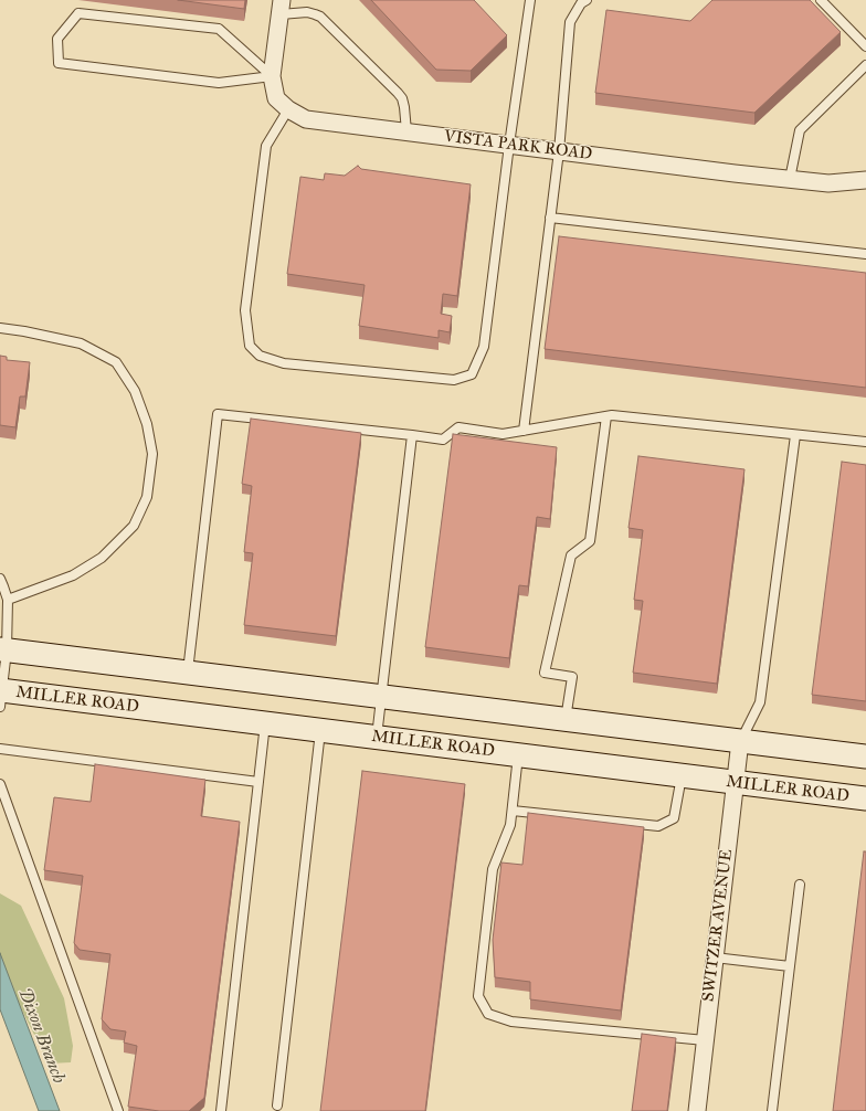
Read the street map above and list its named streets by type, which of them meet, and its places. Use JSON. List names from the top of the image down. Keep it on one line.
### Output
{"streets":{"main road":["MILLER ROAD"],"street":["VISTA PARK ROAD","SWITZER AVENUE"]},"crossings":[["MILLER ROAD","SWITZER AVENUE"]],"water":["Dixon Branch"]}
